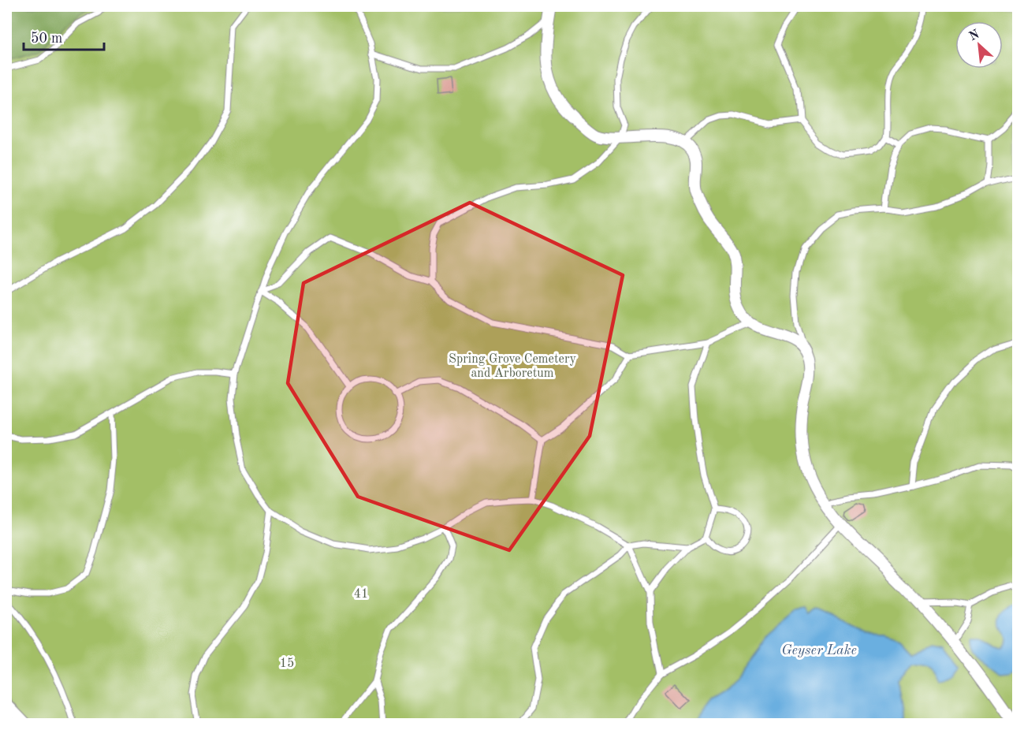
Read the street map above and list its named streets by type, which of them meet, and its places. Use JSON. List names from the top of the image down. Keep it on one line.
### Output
{"water":["Geyser Lake"],"parks":["Spring Grove Cemetery and Arboretum","41","15"],"scale_bar":"50 m","north":"top left"}
